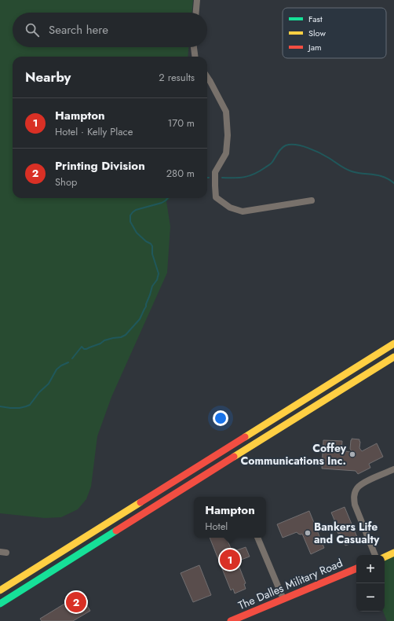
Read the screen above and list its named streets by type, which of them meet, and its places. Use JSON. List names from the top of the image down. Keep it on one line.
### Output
{"streets":{"main road":["The Dalles Military Road"]},"places":["Coffey Communications Inc.","Bankers Life and Casualty"],"legend":["Fast","Slow","Jam"],"page":{"search":"Search here","heading":["Nearby","2 results"],"list":[{"mark":"1","name":"Hampton","note":"Hotel · Kelly Place","value":"170 m"},{"mark":"2","name":"Printing Division","note":"Shop","value":"280 m"}],"popup":["Hampton","Hotel"],"pins":["1","2"],"map_buttons":["+","−"]}}
